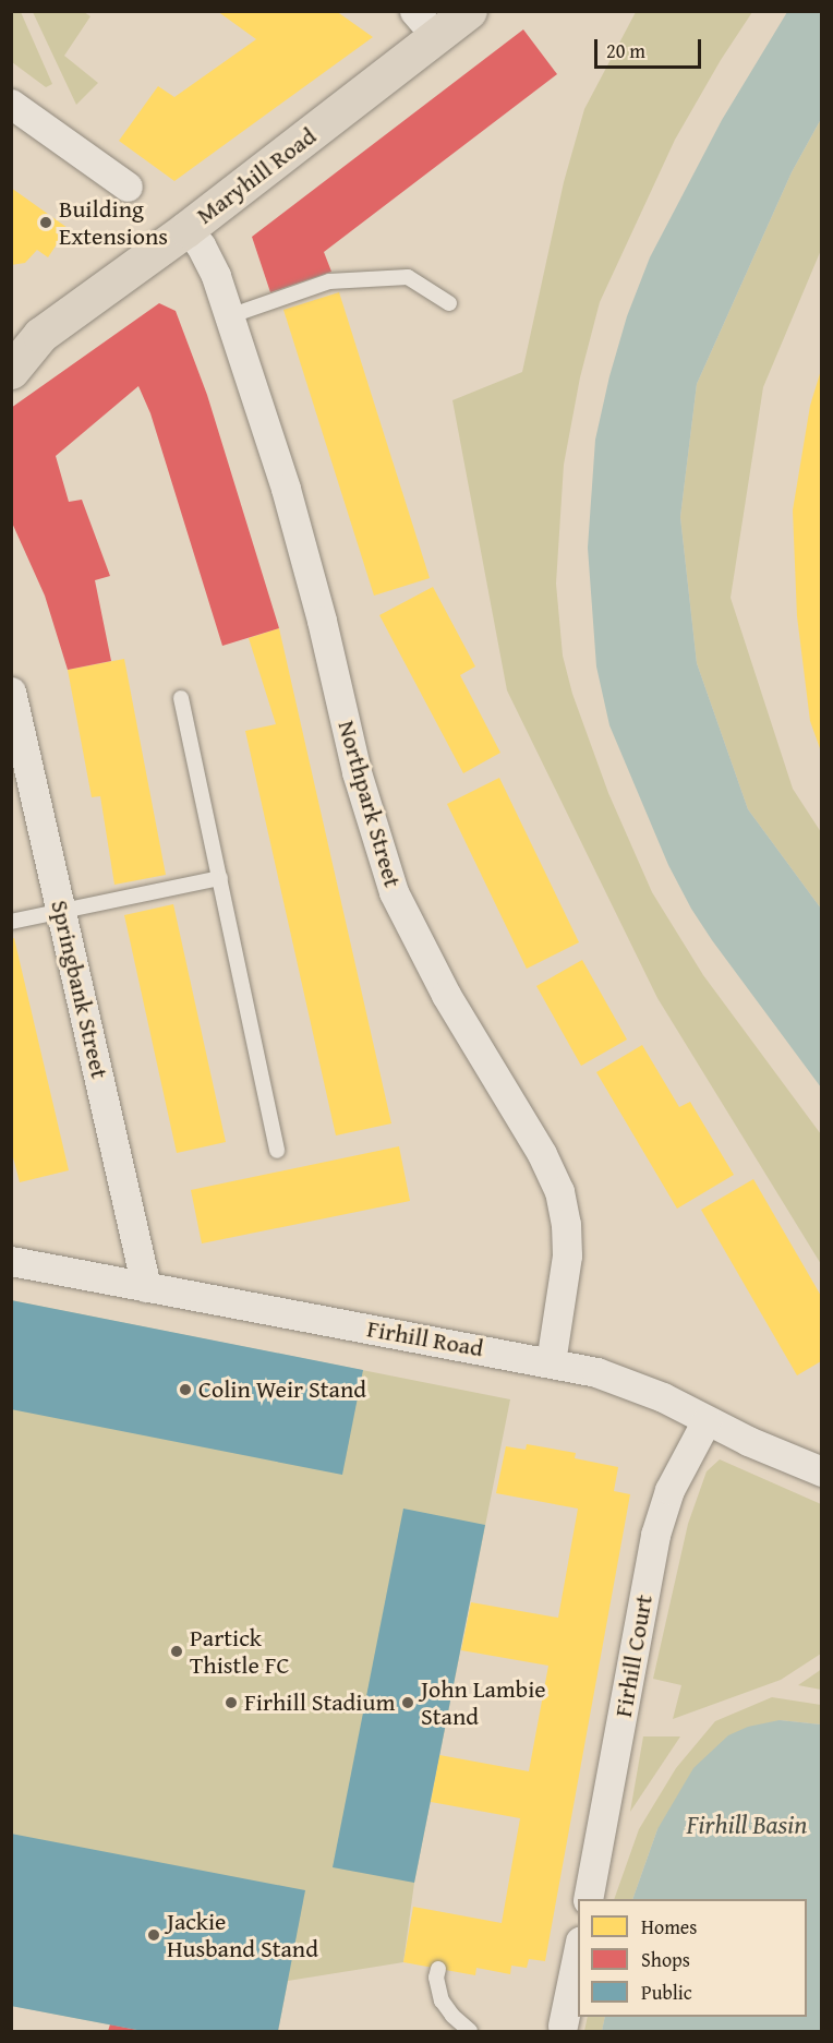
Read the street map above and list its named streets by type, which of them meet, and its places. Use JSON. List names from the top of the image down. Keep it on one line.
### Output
{"streets":{"main road":["Maryhill Road"],"street":["Northpark Street","Springbank Street","Firhill Road","Firhill Court"]},"crossings":[["Maryhill Road","Northpark Street"],["Northpark Street","Firhill Road"],["Springbank Street","Firhill Road"],["Firhill Road","Firhill Court"]],"water":["Firhill Basin"],"places":["Building Extensions","Colin Weir Stand","Partick Thistle FC","Firhill Stadium","John Lambie Stand","Jackie Husband Stand"],"legend":["Homes","Shops","Public"],"scale_bar":"20 m"}
